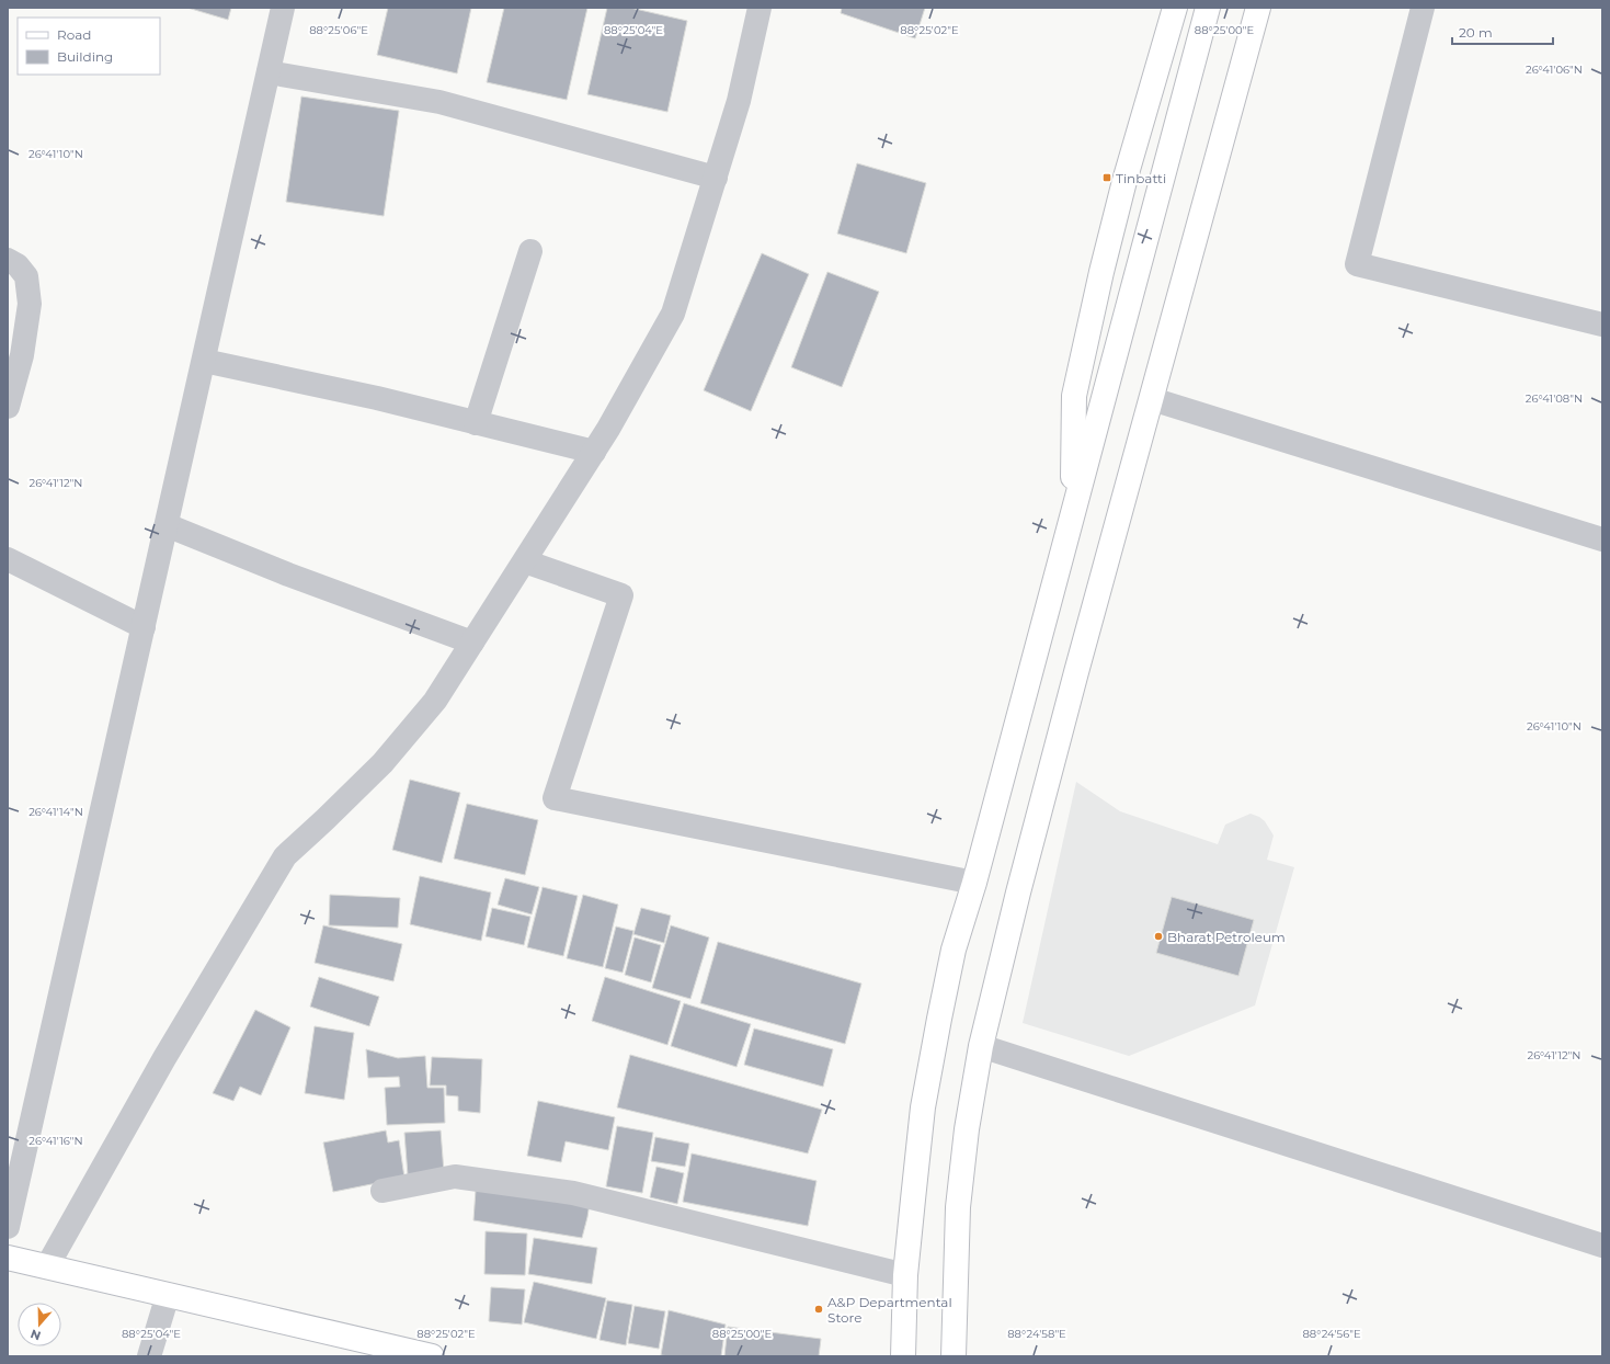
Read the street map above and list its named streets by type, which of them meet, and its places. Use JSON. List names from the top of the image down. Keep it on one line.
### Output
{"places":{"transit":["Tinbatti"],"other":["Bharat Petroleum","A&P Departmental Store"]},"legend":["Road","Building"],"scale_bar":"20 m","north":"bottom","coordinates":["88°25'06\"E","88°25'04\"E","88°25'02\"E","88°25'00\"E","26°41'06\"N","26°41'10\"N","26°41'08\"N","26°41'12\"N","26°41'14\"N","26°41'16\"N","88°24'58\"E","88°24'56\"E"]}
